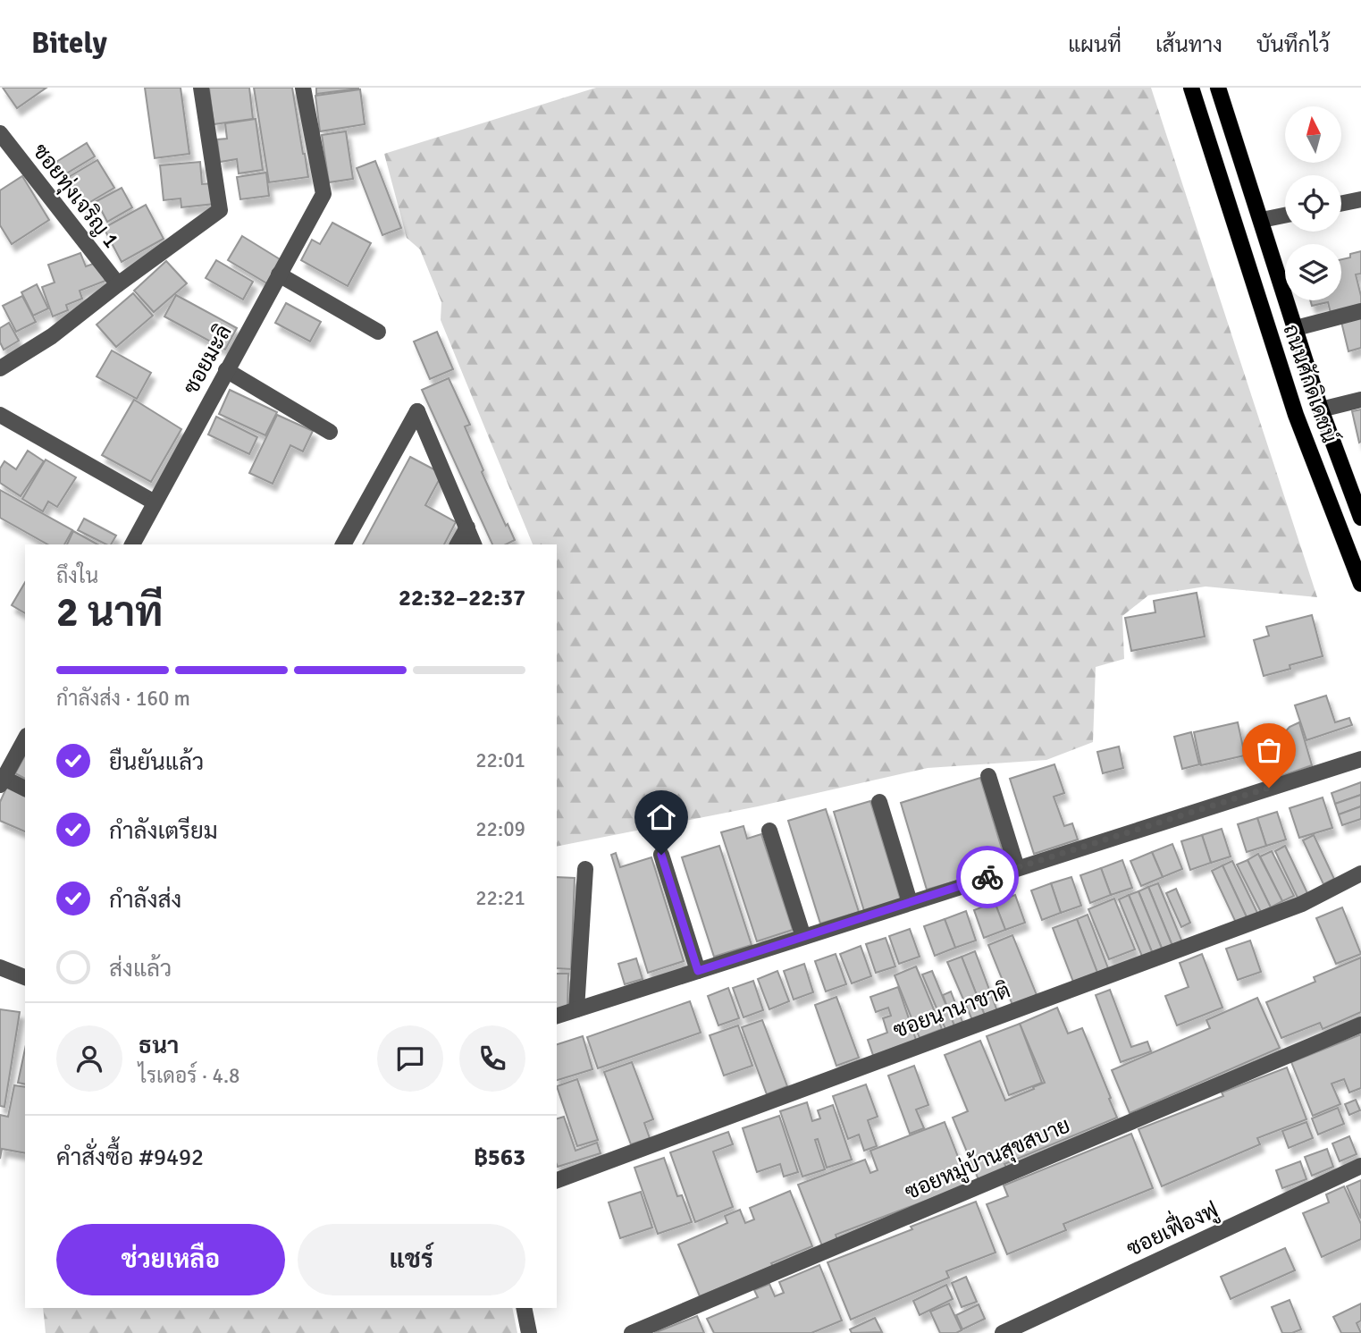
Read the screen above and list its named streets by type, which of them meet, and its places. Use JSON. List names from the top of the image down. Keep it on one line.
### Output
{"streets":{"main road":["ถนนศักดิเดชน์"],"street":["ซอยทุ่งเจริญ 1","ซอยมะลิ","ซอยนานาชาติ","ซอยหมู่บ้านสุขสบาย","ซอยเฟื่องฟู"]},"north":"top","page":{"header":"Bitely","nav":["แผนที่","เส้นทาง","บันทึกไว้"],"heading":["2 นาที","ถึงใน","22:32–22:37"],"panel":["ธนา","ไรเดอร์ · 4.8","คำสั่งซื้อ #9492","฿563"],"bar":"กำลังส่ง · 160 m","list":[["ยืนยันแล้ว","22:01"],["กำลังเตรียม","22:09"],["กำลังส่ง","22:21"],"ส่งแล้ว"],"buttons":["ช่วยเหลือ","แชร์"]}}
